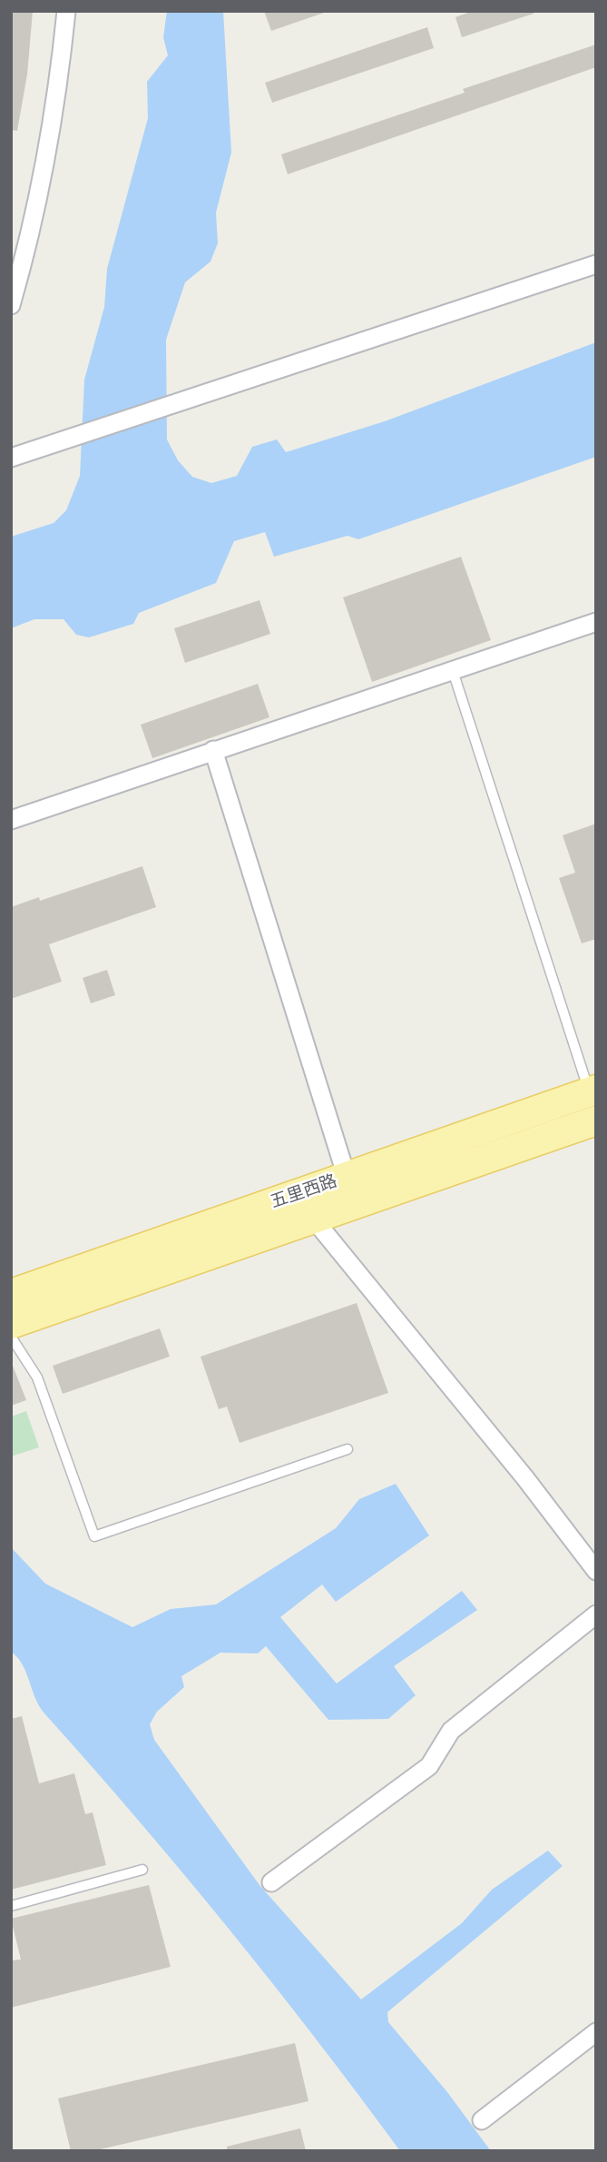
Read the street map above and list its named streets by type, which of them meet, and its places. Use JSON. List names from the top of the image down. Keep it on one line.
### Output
{"streets":{"main road":["五里西路"]}}
